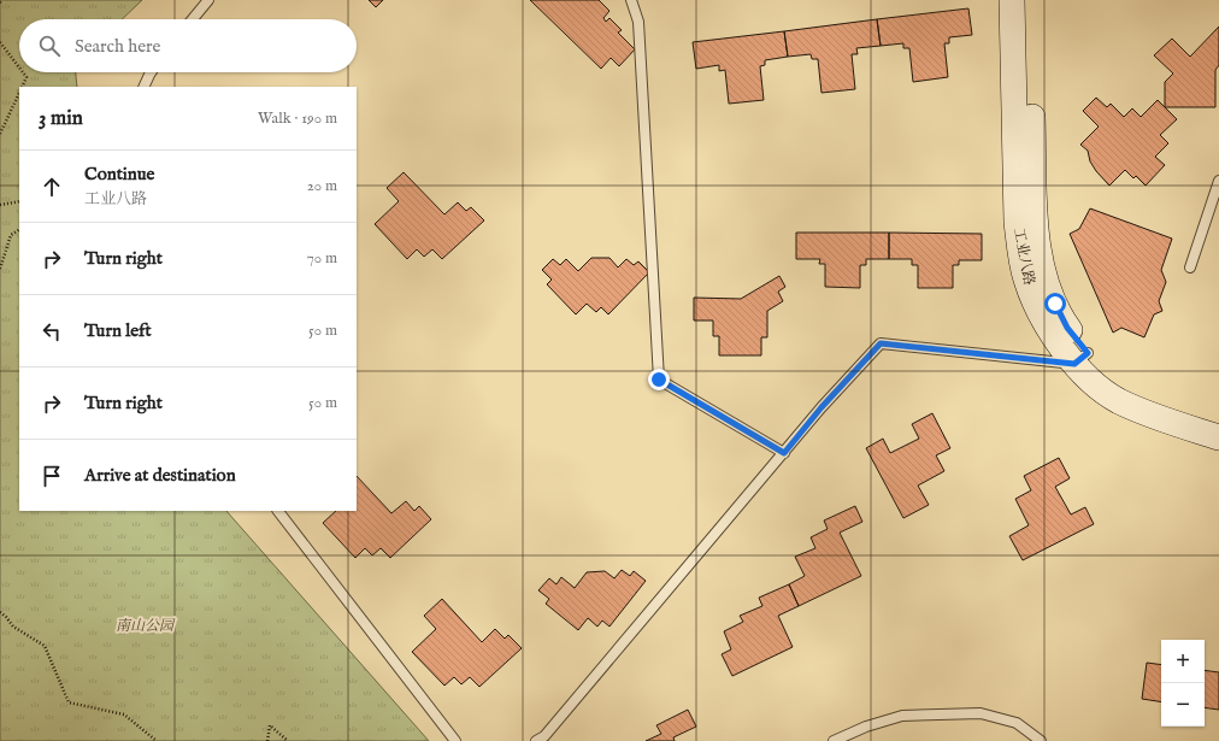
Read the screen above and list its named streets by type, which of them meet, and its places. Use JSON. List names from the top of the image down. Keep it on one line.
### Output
{"streets":{"street":["工业八路"]},"parks":["南山公园"],"page":{"search":"Search here","heading":["3 min","Walk · 190 m"],"list":[["Continue","工业八路","20 m"],["Turn right","70 m"],["Turn left","50 m"],["Turn right","50 m"],"Arrive at destination"],"map_buttons":["+","−"]}}
